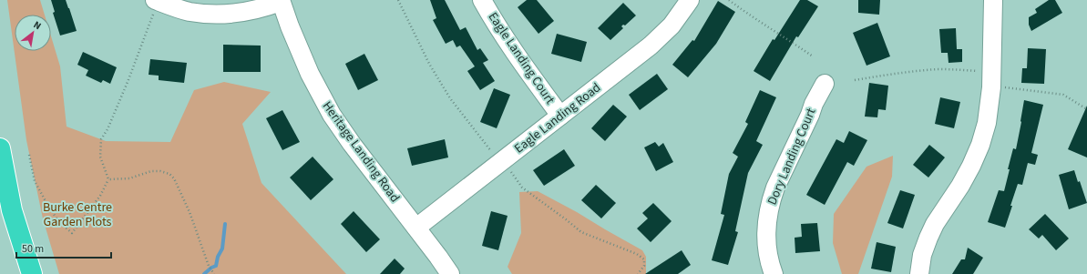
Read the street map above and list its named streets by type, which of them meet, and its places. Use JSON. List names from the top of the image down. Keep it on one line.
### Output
{"streets":{"street":["Eagle Landing Court","Eagle Landing Road","Heritage Landing Road","Dory Landing Court"]},"crossings":[["Eagle Landing Court","Eagle Landing Road"],["Eagle Landing Road","Heritage Landing Road"]],"parks":["Burke Centre Garden Plots"],"scale_bar":"50 m","north":"top right"}
